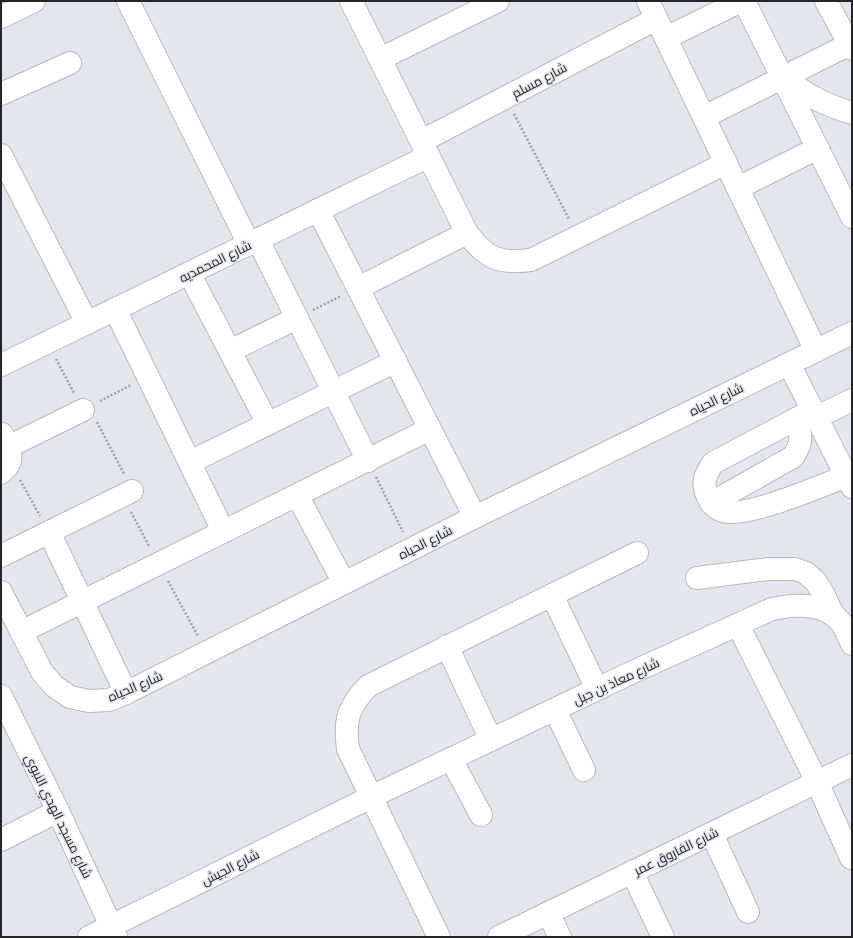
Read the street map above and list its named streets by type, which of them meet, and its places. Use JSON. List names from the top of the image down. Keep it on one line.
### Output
{"streets":{"street":["شارع مسلم","شارع المحمديه","شارع الحياه","شارع معاذ بن جبل","شارع مسجد الهدي النبوي","شارع الفاروق عمر","شارع الجيش"]},"crossings":[["شارع مسلم","شارع المحمديه"],["شارع معاذ بن جبل","شارع الجيش"],["شارع مسجد الهدي النبوي","شارع الجيش"]]}
